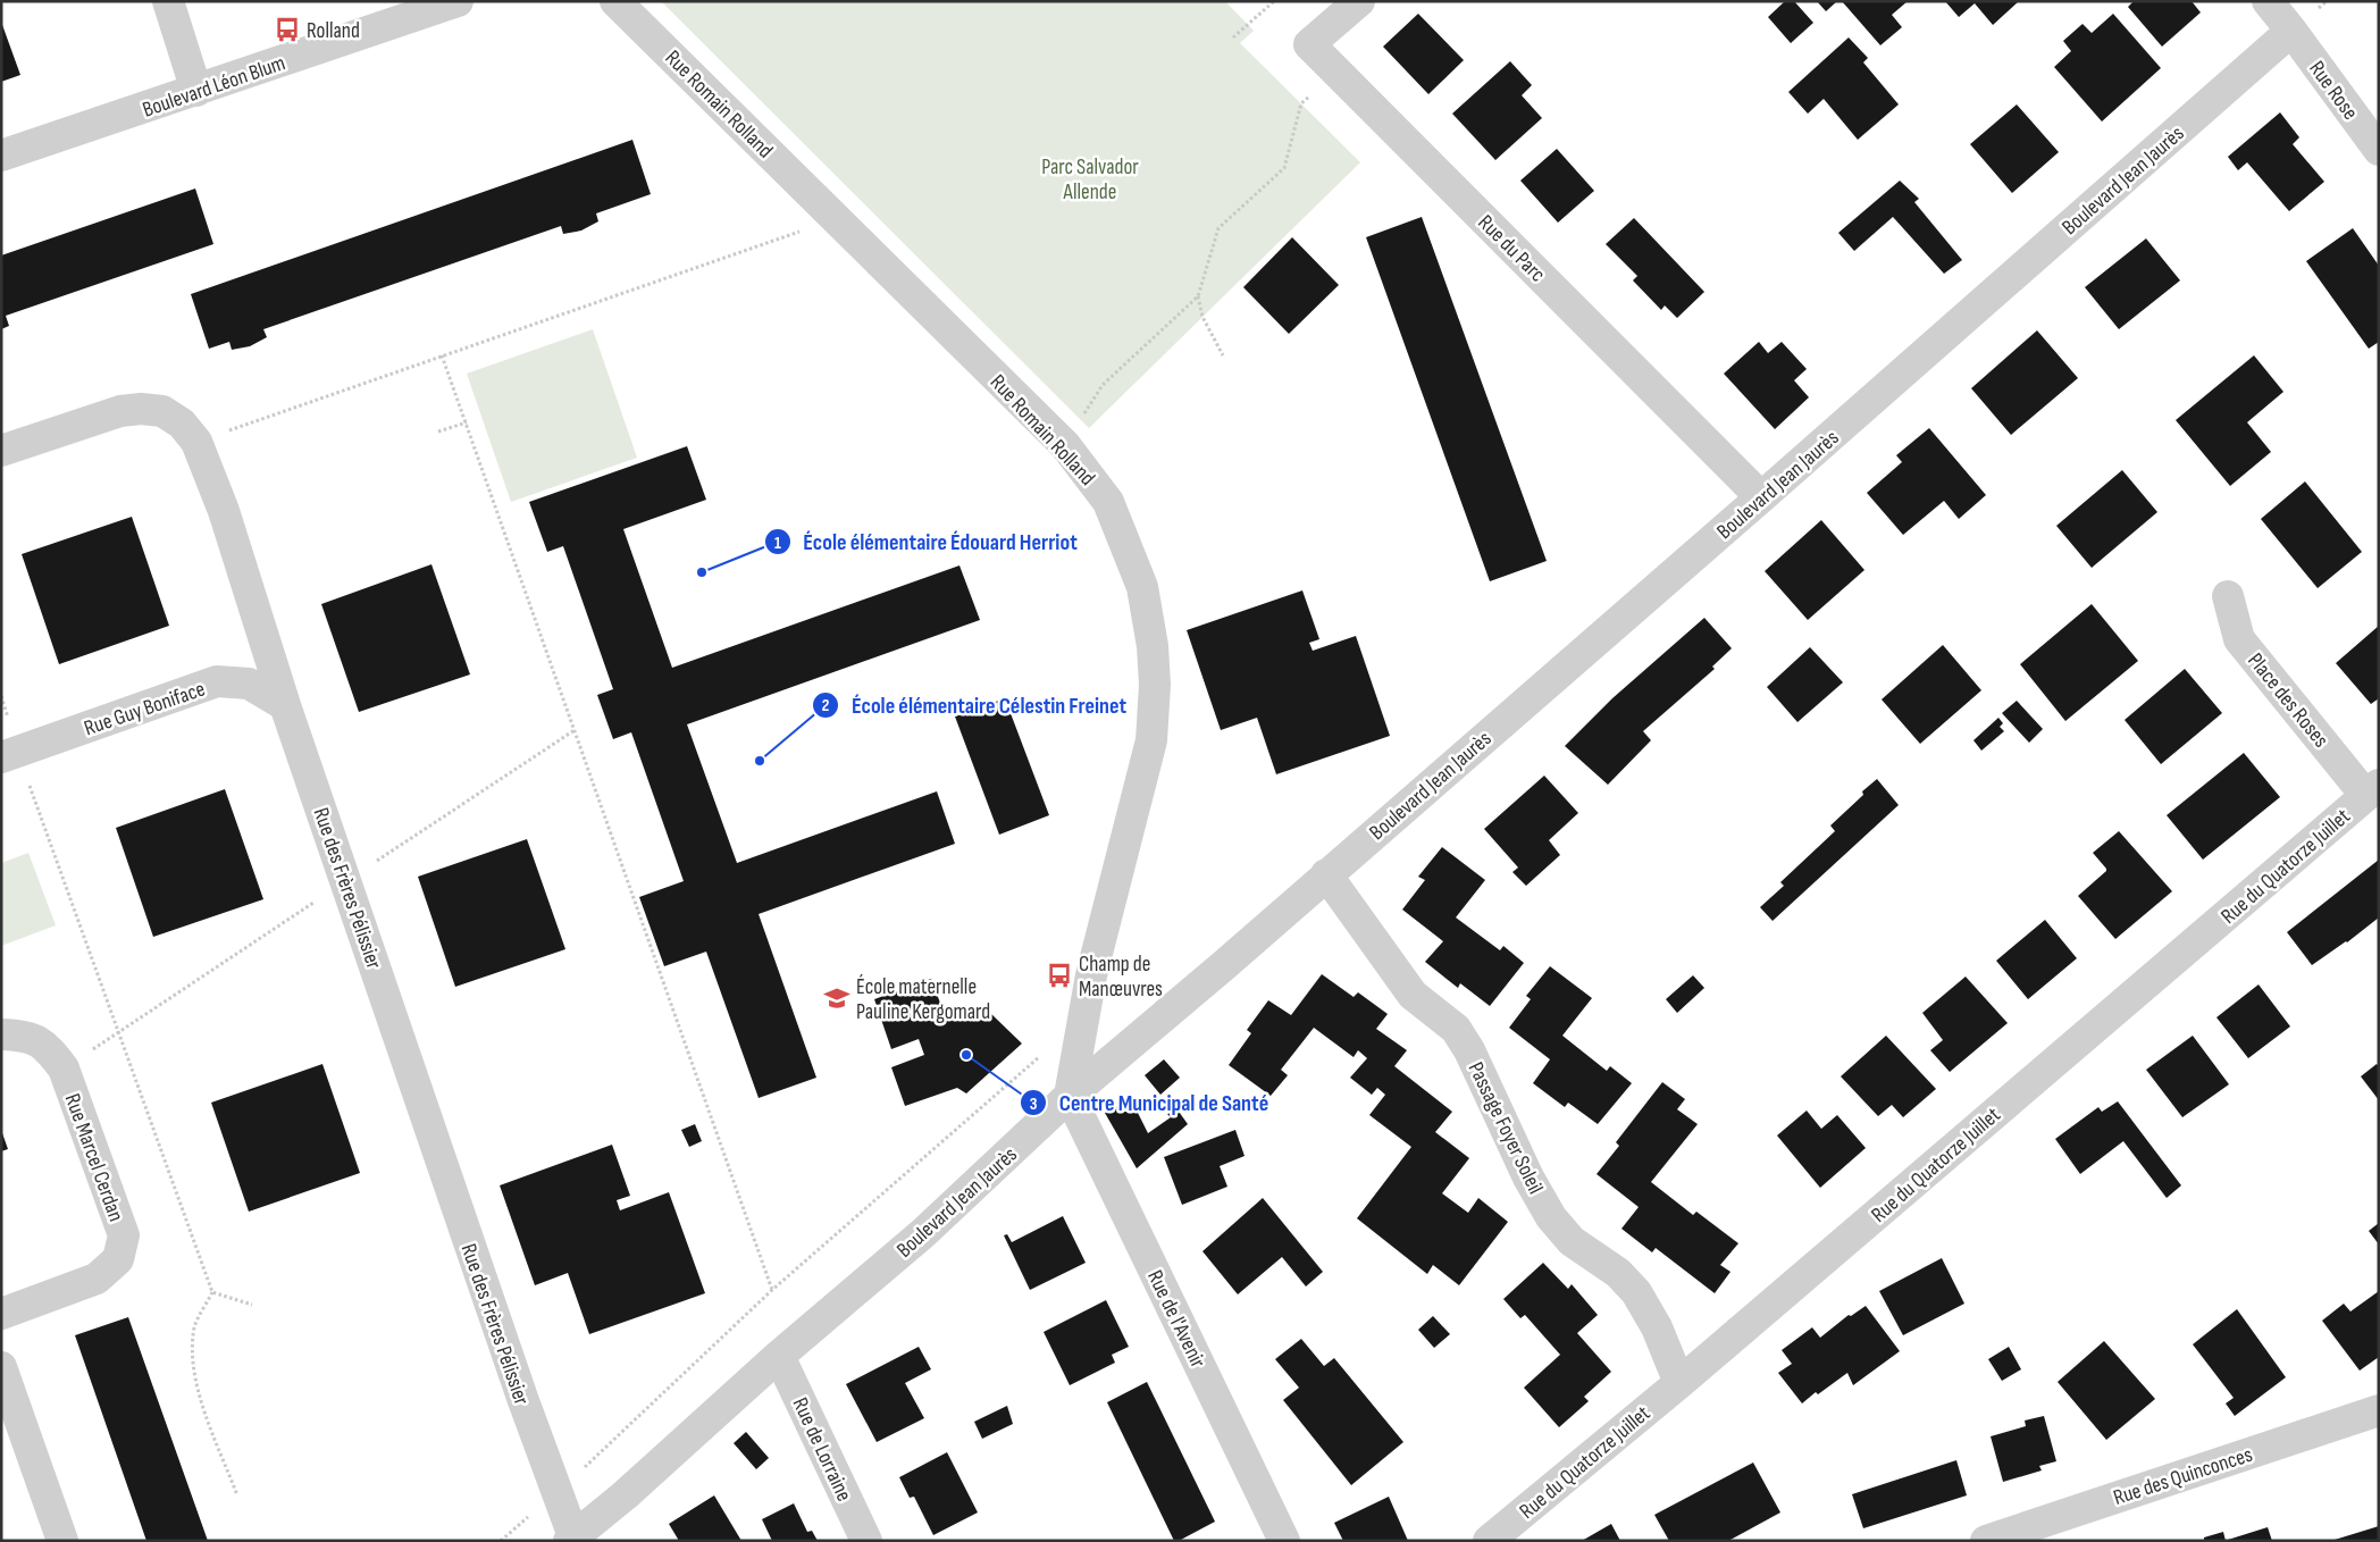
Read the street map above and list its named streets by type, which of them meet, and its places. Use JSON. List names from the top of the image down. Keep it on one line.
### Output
{"streets":{"street":["Boulevard Léon Blum","Rue Rose","Rue Romain Rolland","Boulevard Jean Jaurès","Rue du Parc","Place des Roses","Rue Guy Boniface","Rue du Quatorze Juillet","Rue des Frères Pélissier","Passage Foyer Soleil","Rue Marcel Cerdan","Rue de l'Avenir","Rue de Lorraine","Rue des Quinconces"]},"crossings":[["Rue Rose","Boulevard Jean Jaurès"],["Rue Romain Rolland","Boulevard Jean Jaurès"],["Rue Romain Rolland","Rue de l'Avenir"],["Boulevard Jean Jaurès","Rue du Parc"],["Boulevard Jean Jaurès","Rue des Frères Pélissier"],["Boulevard Jean Jaurès","Passage Foyer Soleil"],["Boulevard Jean Jaurès","Rue de l'Avenir"],["Boulevard Jean Jaurès","Rue de Lorraine"],["Place des Roses","Rue du Quatorze Juillet"],["Rue Guy Boniface","Rue des Frères Pélissier"],["Rue du Quatorze Juillet","Passage Foyer Soleil"]],"parks":["Parc Salvador Allende"],"places":{"bus stop":["Rolland","Champ de Manœuvres"],"other":["École élémentaire Édouard Herriot","École élémentaire Célestin Freinet","Centre Municipal de Santé"],"school or university":["École maternelle Pauline Kergomard"]}}
